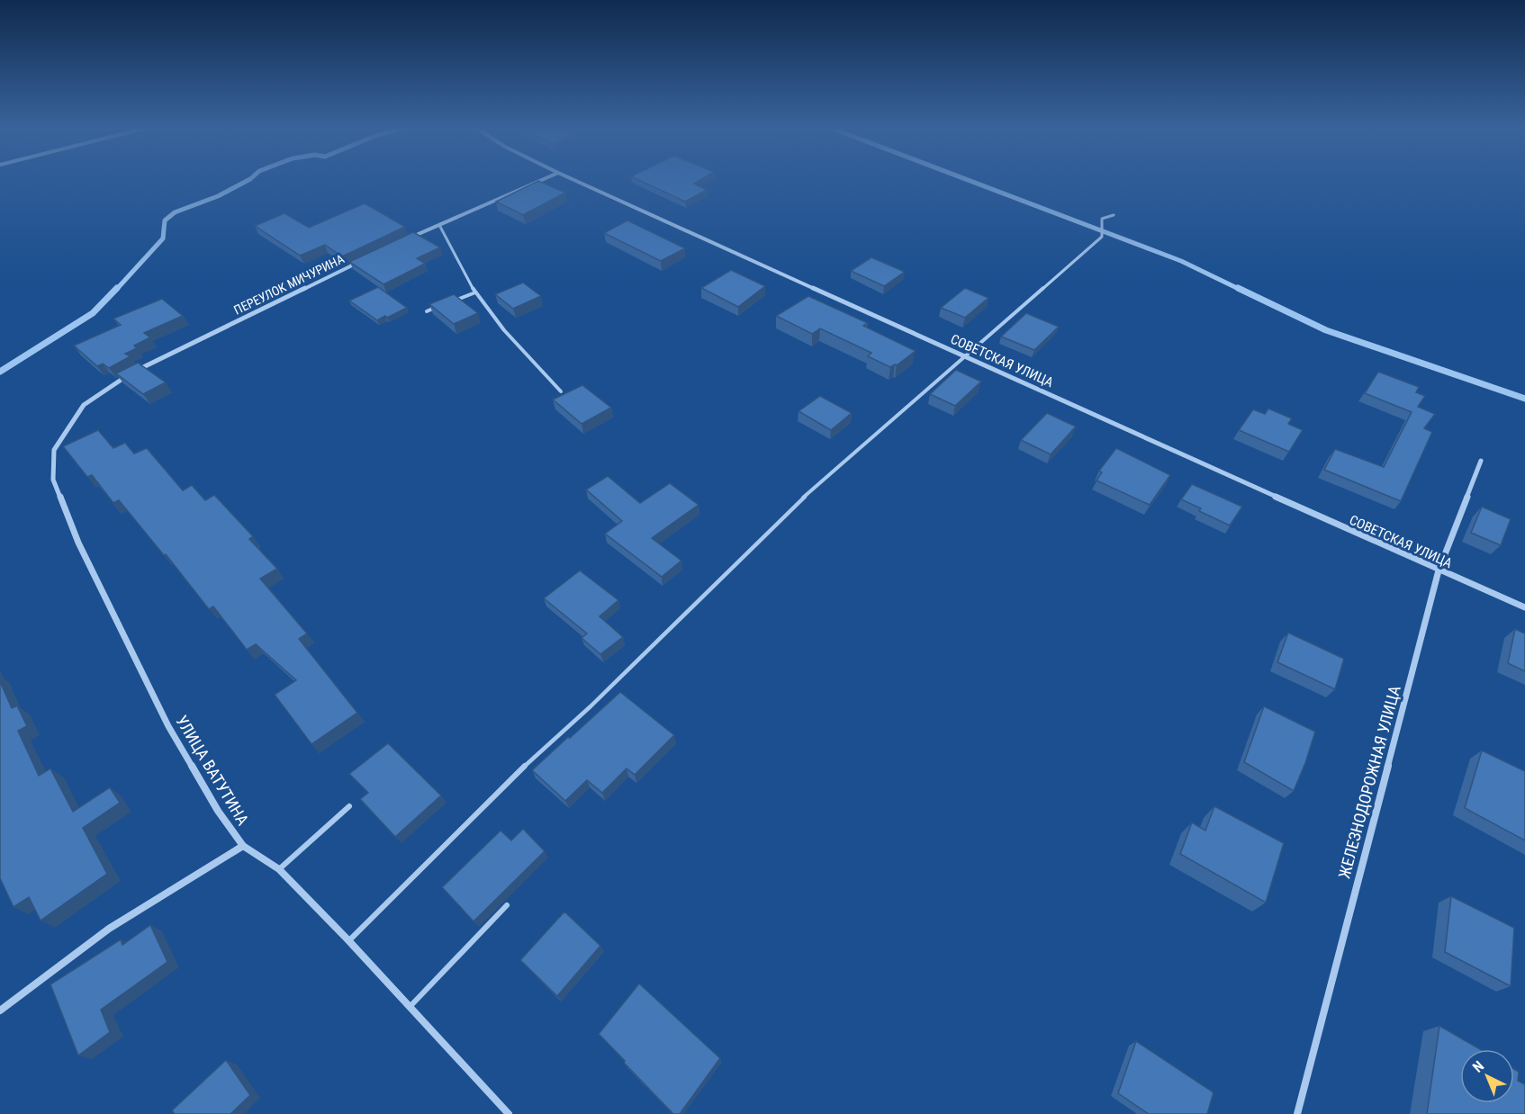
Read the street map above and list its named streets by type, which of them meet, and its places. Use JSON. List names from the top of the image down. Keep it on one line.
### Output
{"streets":{"street":["ПЕРЕУЛОК МИЧУРИНА","СОВЕТСКАЯ УЛИЦА","УЛИЦА ВАТУТИНА","ЖЕЛЕЗНОДОРОЖНАЯ УЛИЦА"]},"crossings":[["ПЕРЕУЛОК МИЧУРИНА","УЛИЦА ВАТУТИНА"],["СОВЕТСКАЯ УЛИЦА","ЖЕЛЕЗНОДОРОЖНАЯ УЛИЦА"]],"north":"top left"}
